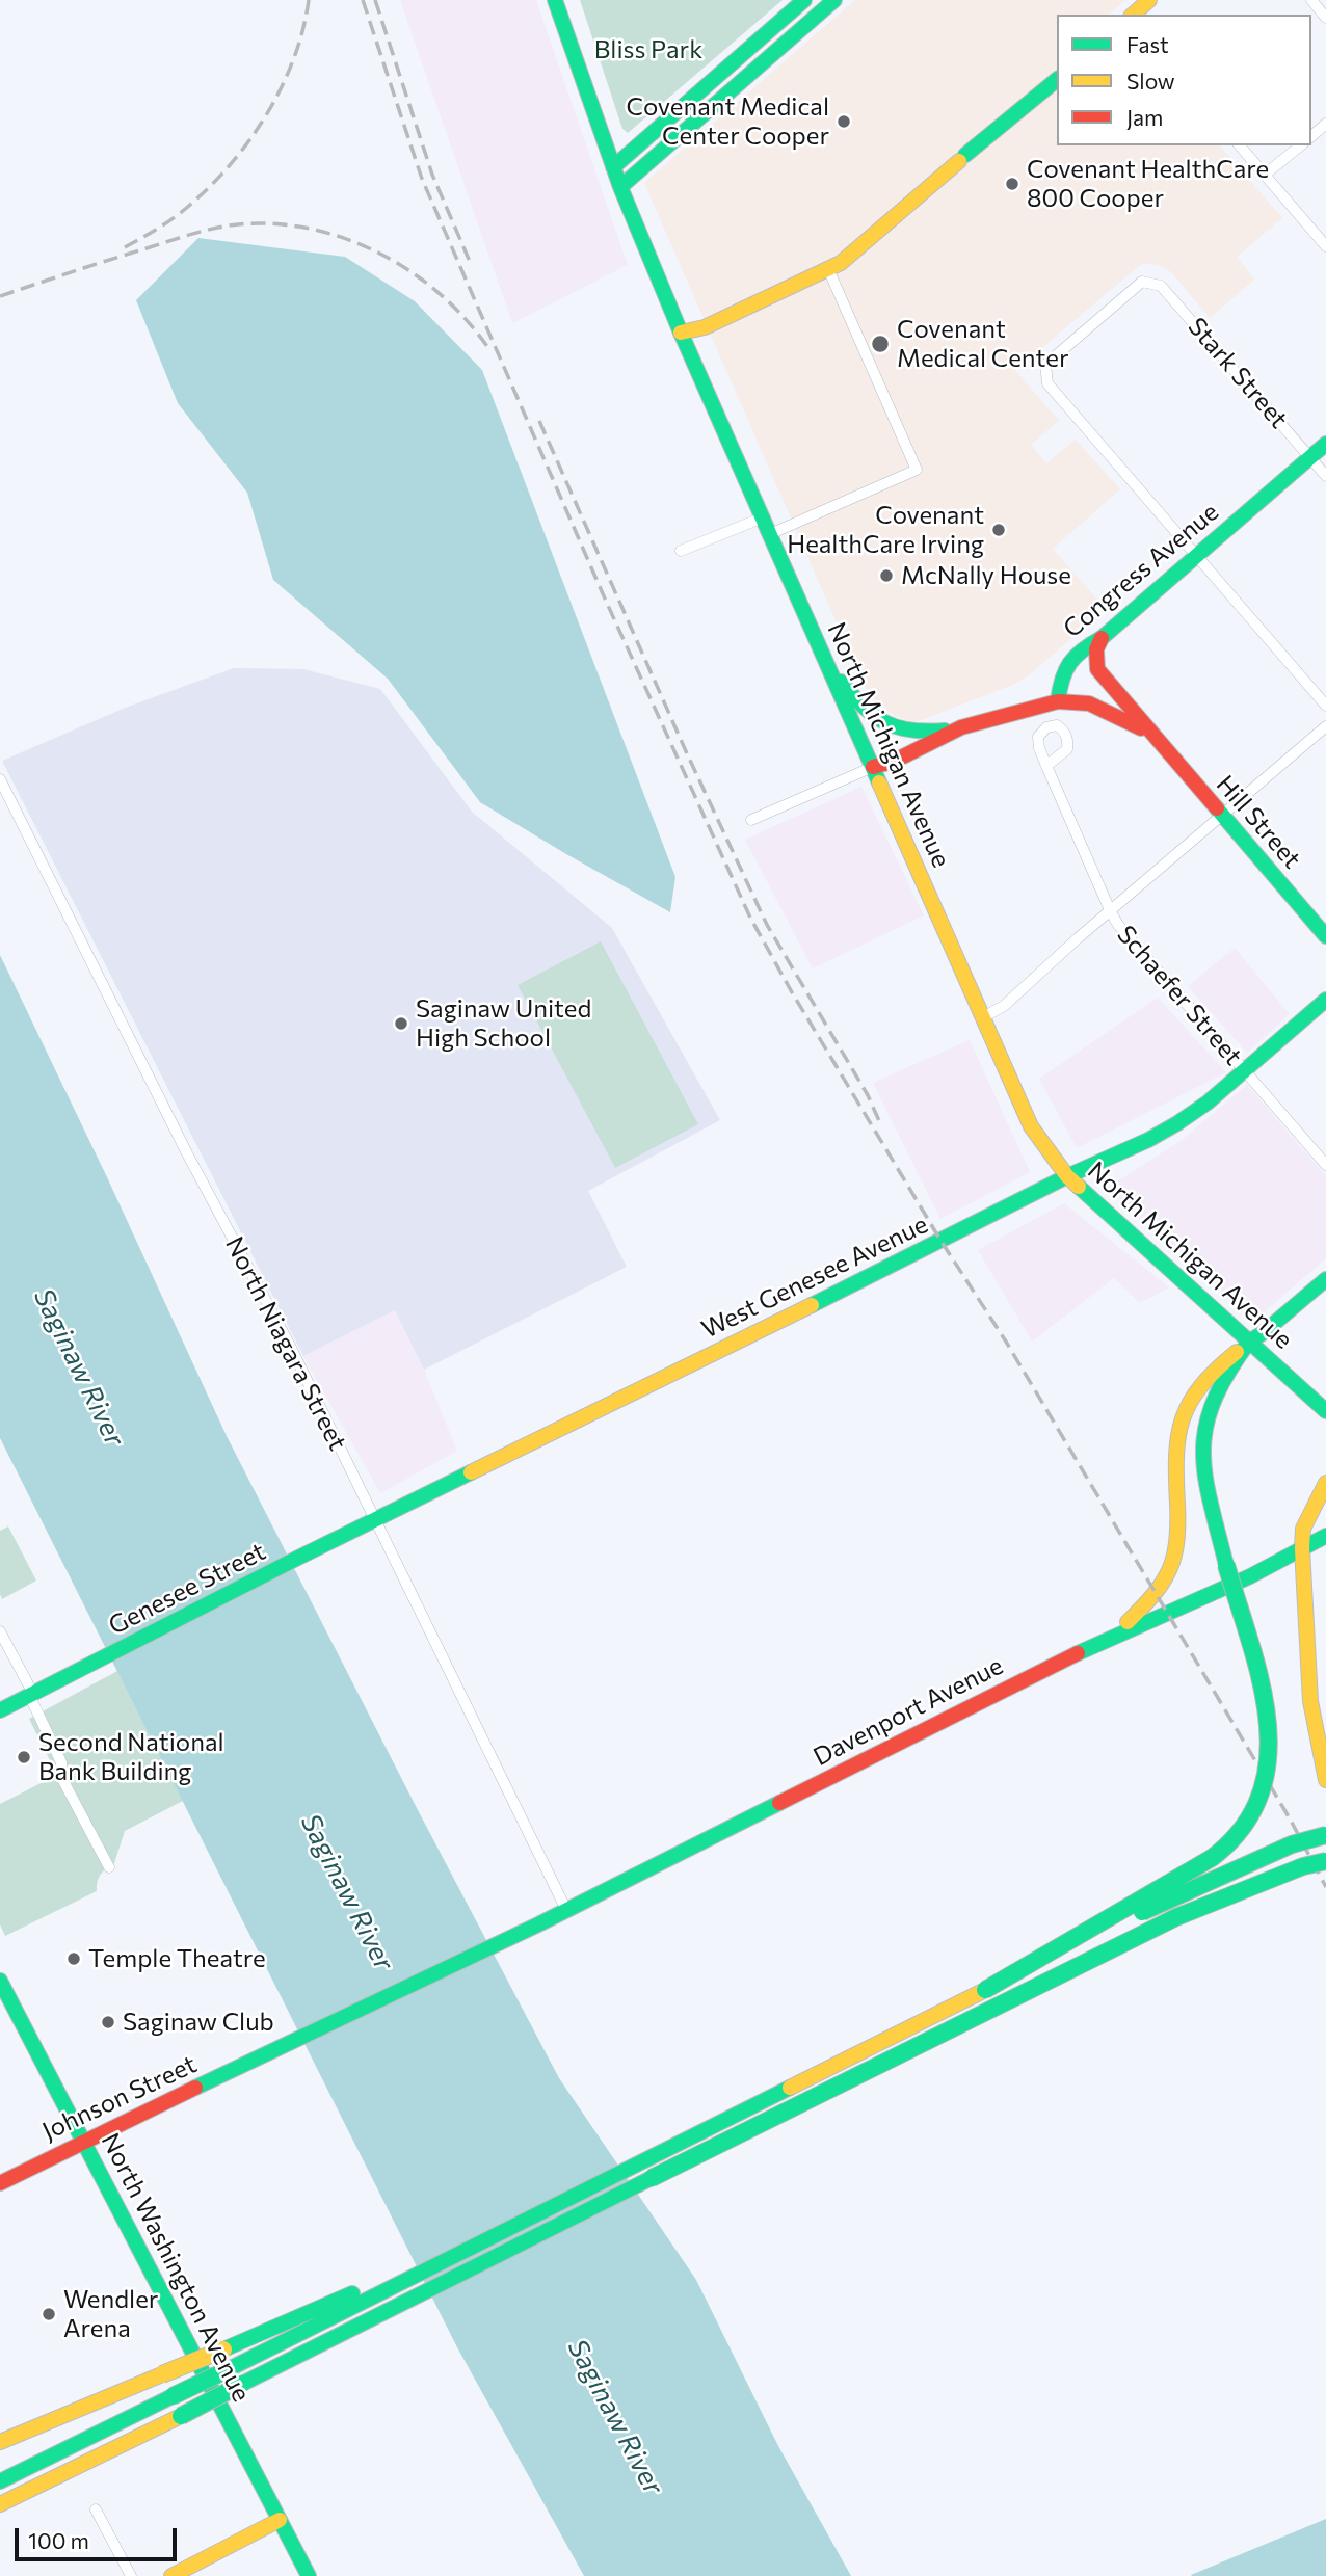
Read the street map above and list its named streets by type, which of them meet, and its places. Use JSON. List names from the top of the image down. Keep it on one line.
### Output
{"streets":{"main road":["Congress Avenue","North Michigan Avenue","Hill Street","West Genesee Avenue","Genesee Street","Davenport Avenue","Johnson Street","North Washington Avenue"],"street":["Stark Street","Schaefer Street","North Niagara Street"]},"crossings":[["Stark Street","Congress Avenue"],["Congress Avenue","Hill Street"],["North Michigan Avenue","West Genesee Avenue"],["Schaefer Street","West Genesee Avenue"],["West Genesee Avenue","North Niagara Street"],["West Genesee Avenue","Genesee Street"],["North Niagara Street","Davenport Avenue"],["Davenport Avenue","Johnson Street"],["Johnson Street","North Washington Avenue"]],"water":["Saginaw River"],"parks":["Bliss Park"],"places":["Covenant Medical Center Cooper","Covenant HealthCare 800 Cooper","Covenant Medical Center","Covenant HealthCare Irving","McNally House","Saginaw United High School","Second National Bank Building","Temple Theatre","Saginaw Club","Wendler Arena"],"legend":["Fast","Slow","Jam"],"scale_bar":"100 m"}
